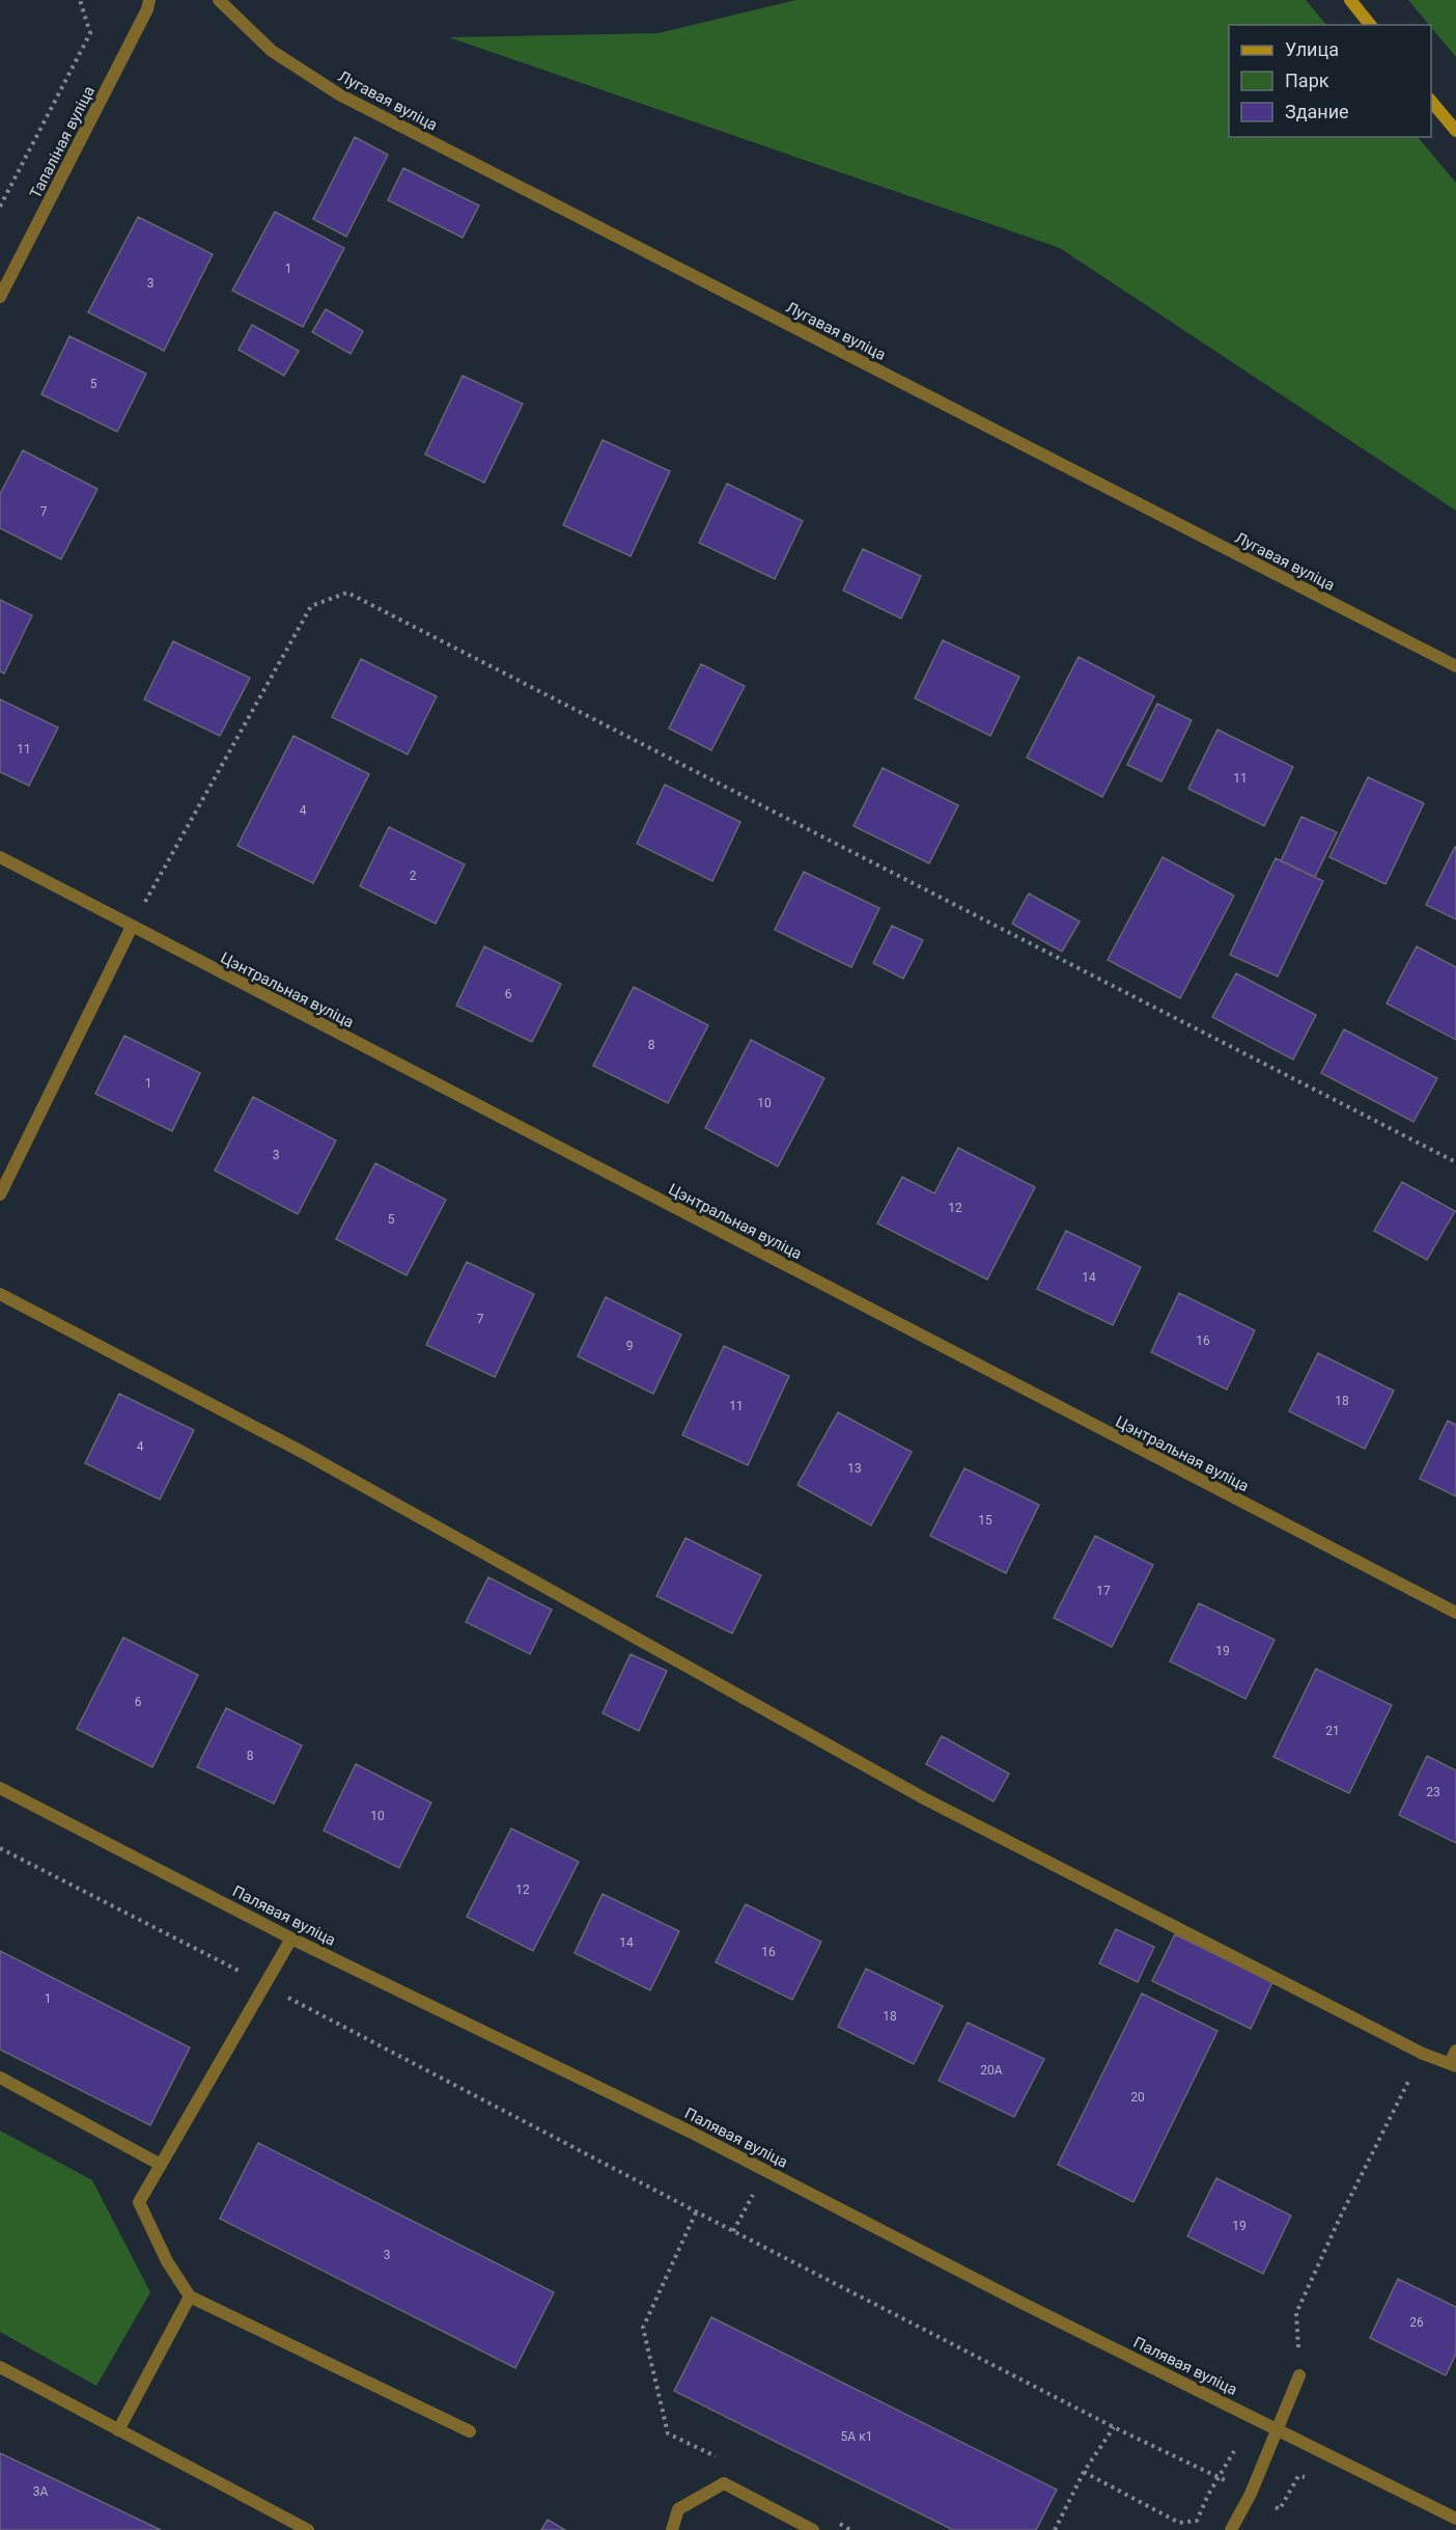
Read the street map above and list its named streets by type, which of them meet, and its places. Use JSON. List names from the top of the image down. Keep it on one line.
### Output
{"streets":{"street":["Лугавая вуліца","Тапаліная вуліца","Цэнтральная вуліца","Палявая вуліца"]},"house_numbers":["1","3","5","7","11","11","4","2","6","8","1","10","3","12","5","14","7","16","9","18","11","4","13","15","17","19","6","21","8","23","10","12","14","16","1","18","20А","20","19","3","26","5А к1","3А"],"legend":["Улица","Парк","Здание"]}
